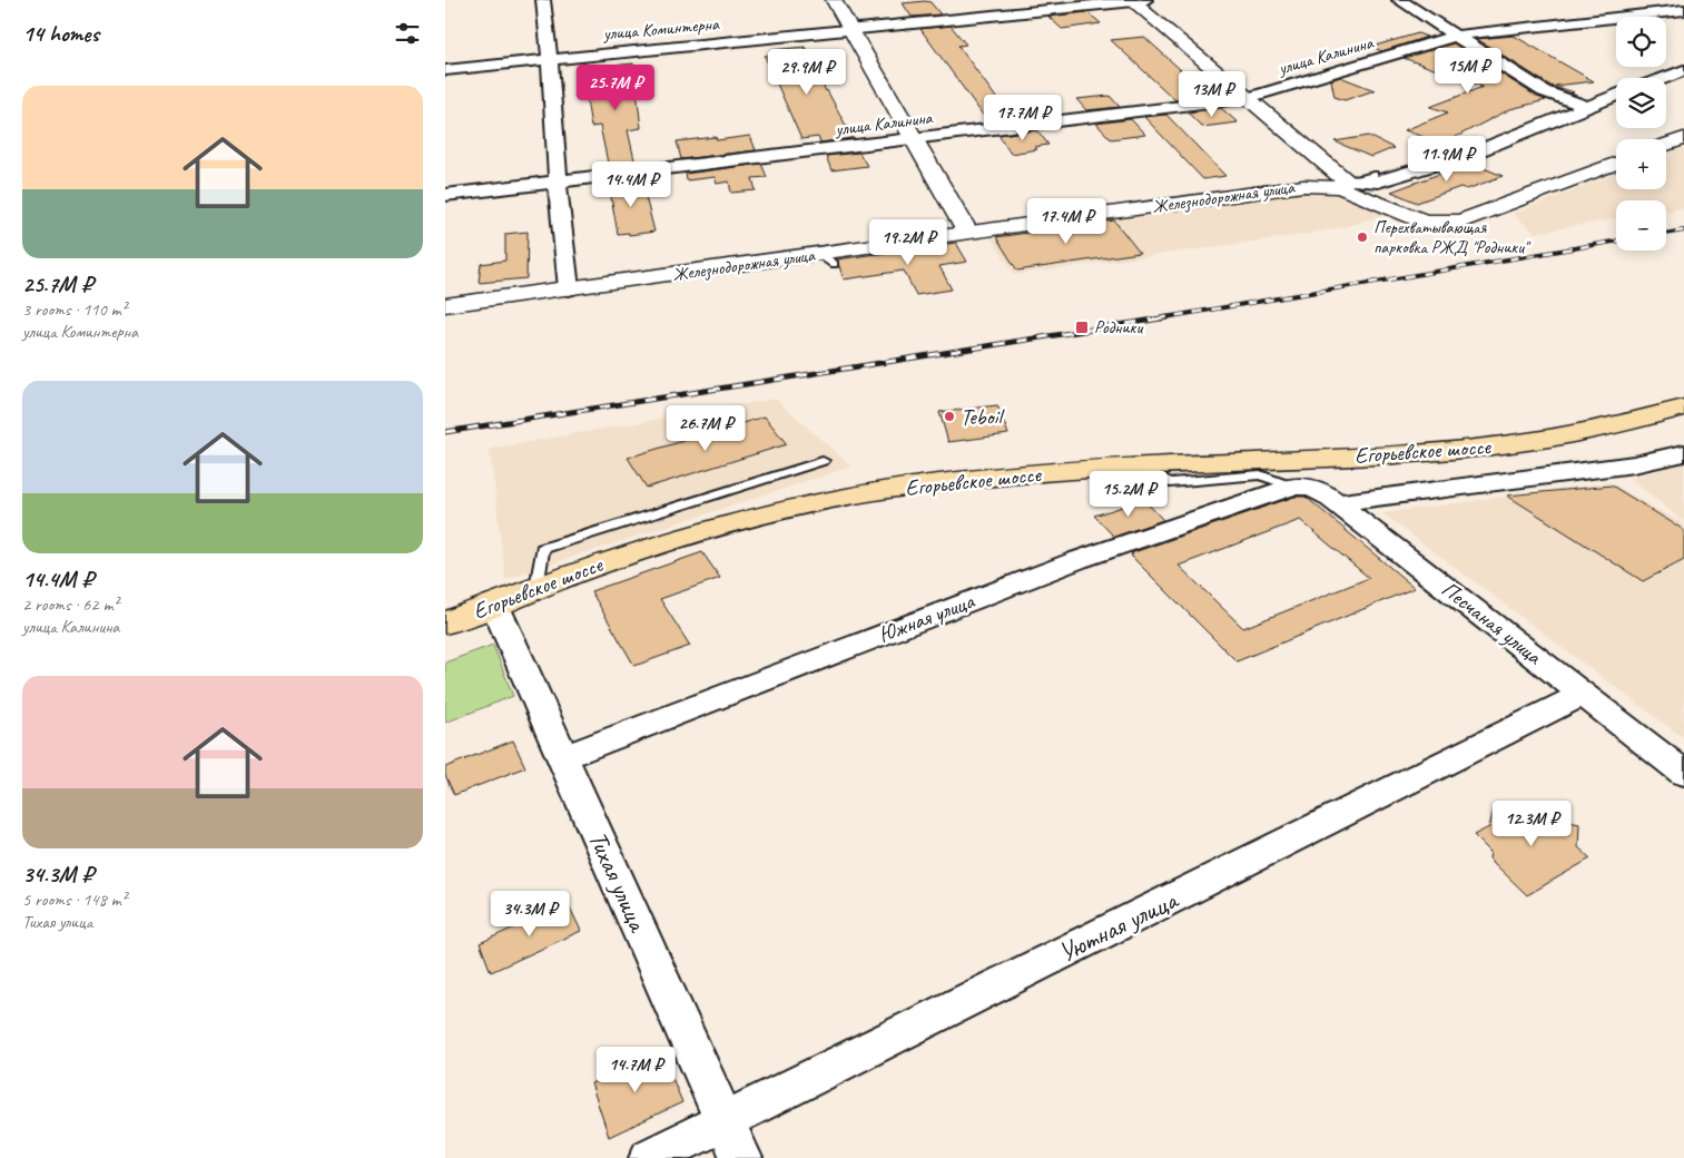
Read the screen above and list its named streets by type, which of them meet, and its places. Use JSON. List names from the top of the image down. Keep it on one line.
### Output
{"streets":{"main road":["Егорьевское шоссе"],"street":["улица Коминтерна","улица Калинина","Железнодорожная улица","Южная улица","Песчаная улица","Тихая улица","Уютная улица"]},"crossings":[["Егорьевское шоссе","Тихая улица"],["Южная улица","Песчаная улица"],["Южная улица","Тихая улица"],["Песчаная улица","Уютная улица"],["Тихая улица","Уютная улица"]],"places":{"other":["Перехватывающая парковка РЖД \"Родники\"","Teboil"],"transit":["Родники"]},"page":{"heading":"14 homes","map_buttons":["+","−"],"price":["15M ₽","29.9M ₽","25.7M ₽","13M ₽","17.7M ₽","11.9M ₽","14.4M ₽","17.4M ₽","19.2M ₽","26.7M ₽","15.2M ₽","12.3M ₽","34.3M ₽","14.7M ₽"],"list":[{"name":"25.7M ₽","note":"3 rooms · 110 m² · улица Коминтерна"},{"name":"14.4M ₽","note":"2 rooms · 62 m² · улица Калинина"},{"name":"34.3M ₽","note":"5 rooms · 148 m² · Тихая улица"}]}}
